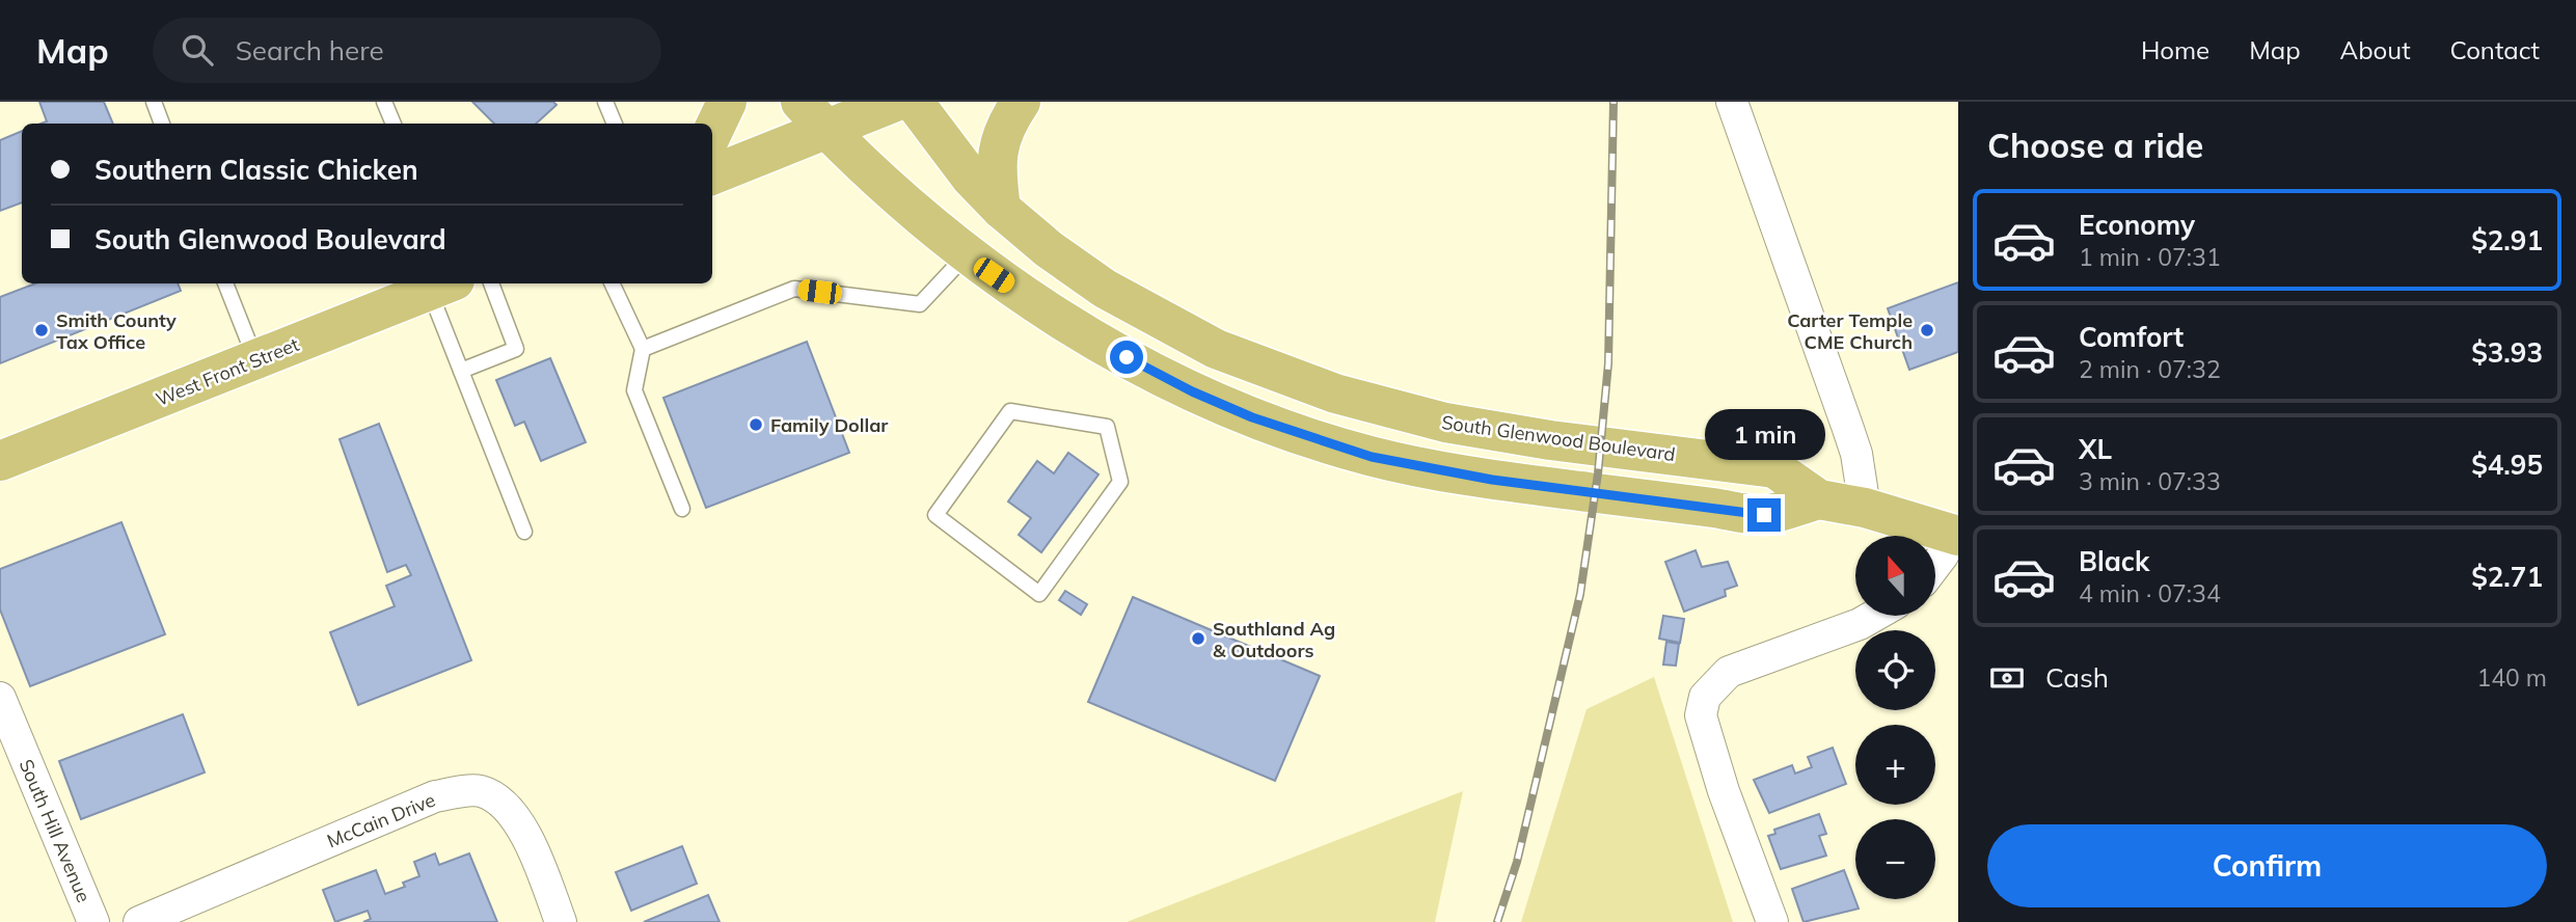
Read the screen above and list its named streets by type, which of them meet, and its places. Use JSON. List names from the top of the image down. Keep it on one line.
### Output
{"streets":{"main road":["West Front Street","South Glenwood Boulevard"],"street":["McCain Drive","South Hill Avenue"]},"places":["Smith County Tax Office","Carter Temple CME Church","Family Dollar","Southland Ag & Outdoors"],"north":"top","page":{"header":"Map","search":"Search here","nav":["Home","Map","About","Contact"],"heading":"Choose a ride","banner":["Southern Classic Chicken","South Glenwood Boulevard"],"list":[{"name":"Economy","note":"1 min · 07:31","value":"$2.91"},{"name":"Comfort","note":"2 min · 07:32","value":"$3.93"},{"name":"XL","note":"3 min · 07:33","value":"$4.95"},{"name":"Black","note":"4 min · 07:34","value":"$2.71"}],"bubble":"1 min","map_buttons":["+","−"],"pay":["Cash","140 m"],"buttons":"Confirm"}}
